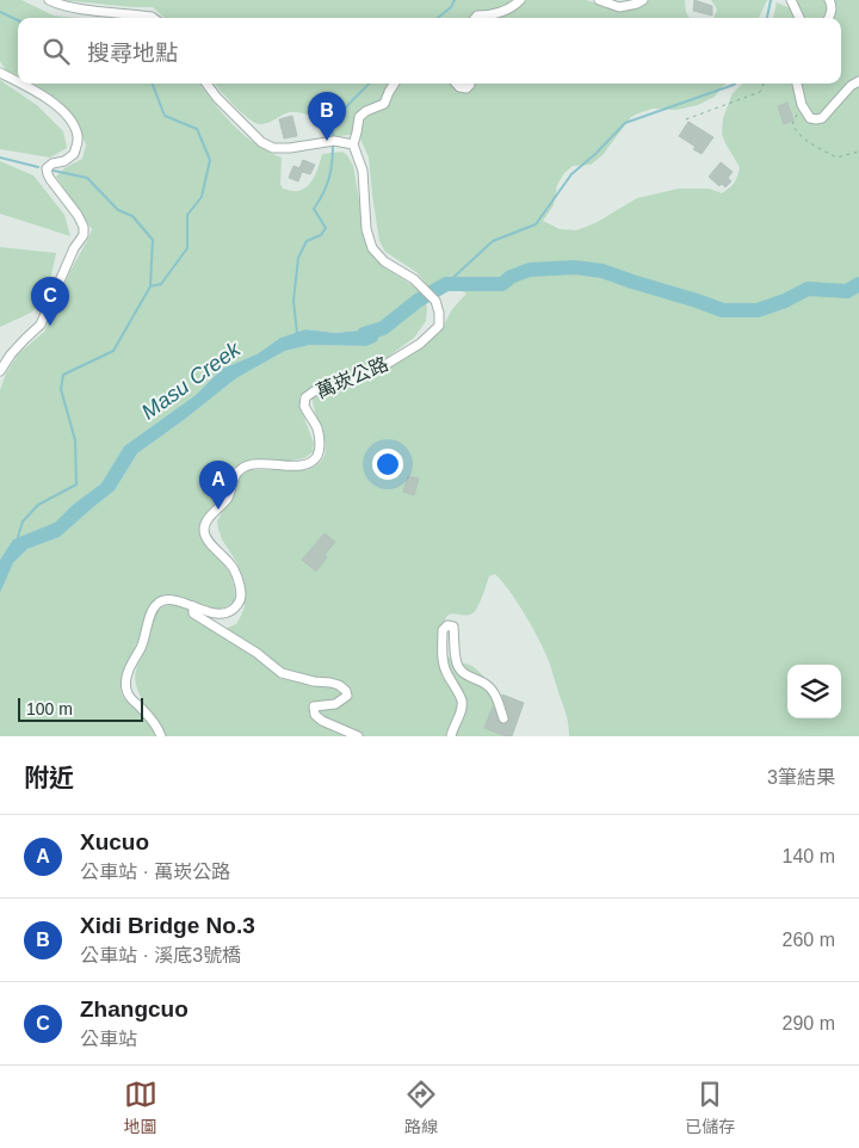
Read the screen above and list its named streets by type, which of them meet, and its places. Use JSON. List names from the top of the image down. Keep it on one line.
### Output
{"streets":{"street":["萬崁公路"]},"water":["Masu Creek"],"scale_bar":"100 m","page":{"search":"搜尋地點","pins":["B","C","A"],"scale":"100 m","heading":["附近","3筆結果"],"list":[{"mark":"A","name":"Xucuo","note":"公車站 · 萬崁公路","value":"140 m"},{"mark":"B","name":"Xidi Bridge No.3","note":"公車站 · 溪底3號橋","value":"260 m"},{"mark":"C","name":"Zhangcuo","note":"公車站","value":"290 m"}],"nav":["地圖","路線","已儲存"]}}
